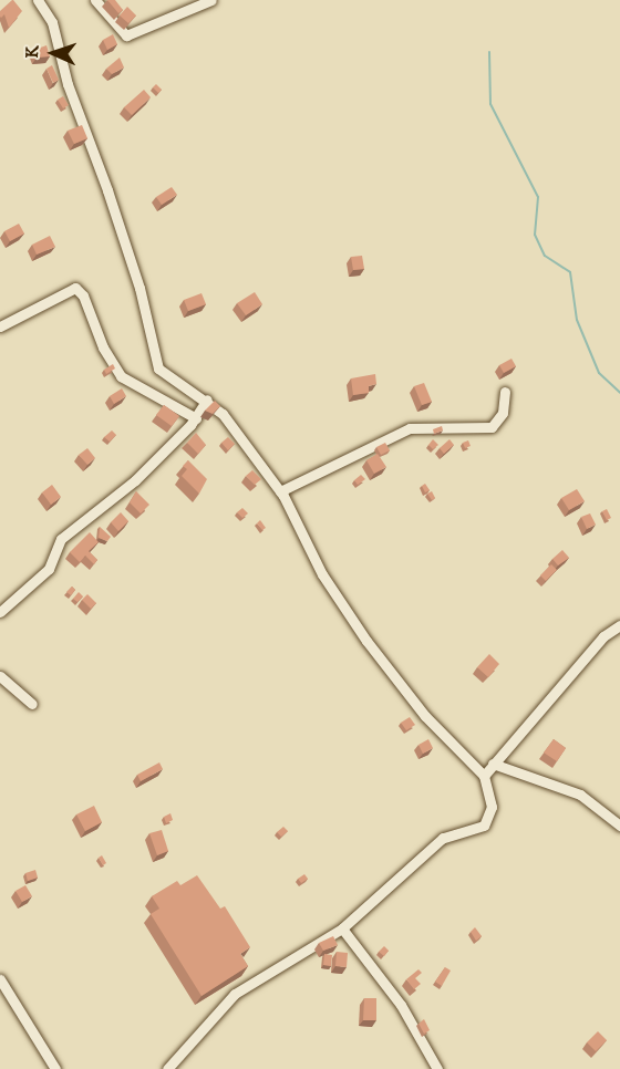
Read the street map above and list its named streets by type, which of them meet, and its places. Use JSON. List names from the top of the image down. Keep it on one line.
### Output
{"north":"left"}
